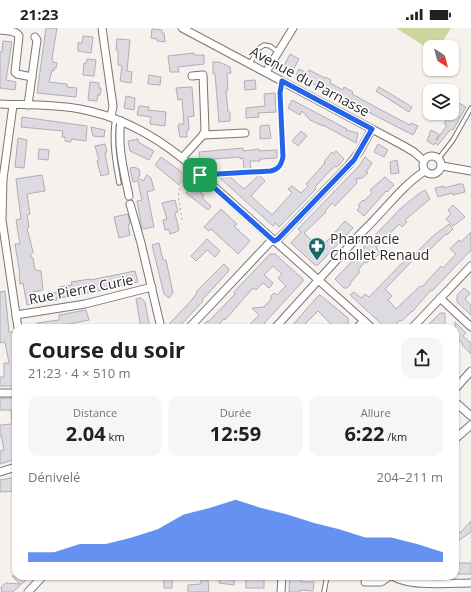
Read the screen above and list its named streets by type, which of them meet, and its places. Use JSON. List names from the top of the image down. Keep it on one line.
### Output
{"streets":{"street":["Avenue du Parnasse","Rue Pierre Curie"]},"places":{"pharmacy":["Pharmacie Chollet Renaud"]},"north":"bottom right","page":{"status":"21:23","heading":["Course du soir","21:23 · 4 × 510 m"],"stats":[["Distance","2.04 km"],["Durée","12:59"],["Allure","6:22 /km"]],"chart":["Dénivelé","204–211 m"]}}
